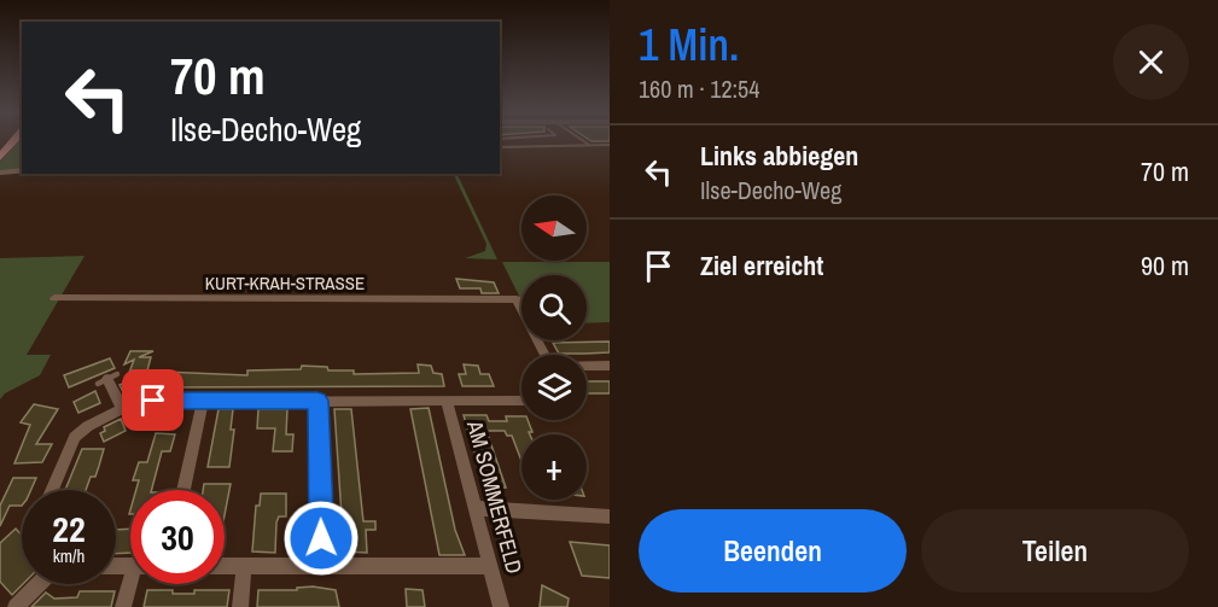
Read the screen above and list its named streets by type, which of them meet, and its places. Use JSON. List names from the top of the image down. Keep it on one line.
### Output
{"streets":{"street":["KURT-KRAH-STRASSE","AM SOMMERFELD"]},"north":"left","page":{"heading":["1 Min.","160 m · 12:54"],"turn":["70 m","Ilse-Decho-Weg"],"list":[{"name":"Links abbiegen","note":"Ilse-Decho-Weg","value":"70 m"},{"name":"Ziel erreicht","value":"90 m"}],"map_buttons":"+","speed":"22 km/h","limit":"30","buttons":["Beenden","Teilen"]}}
